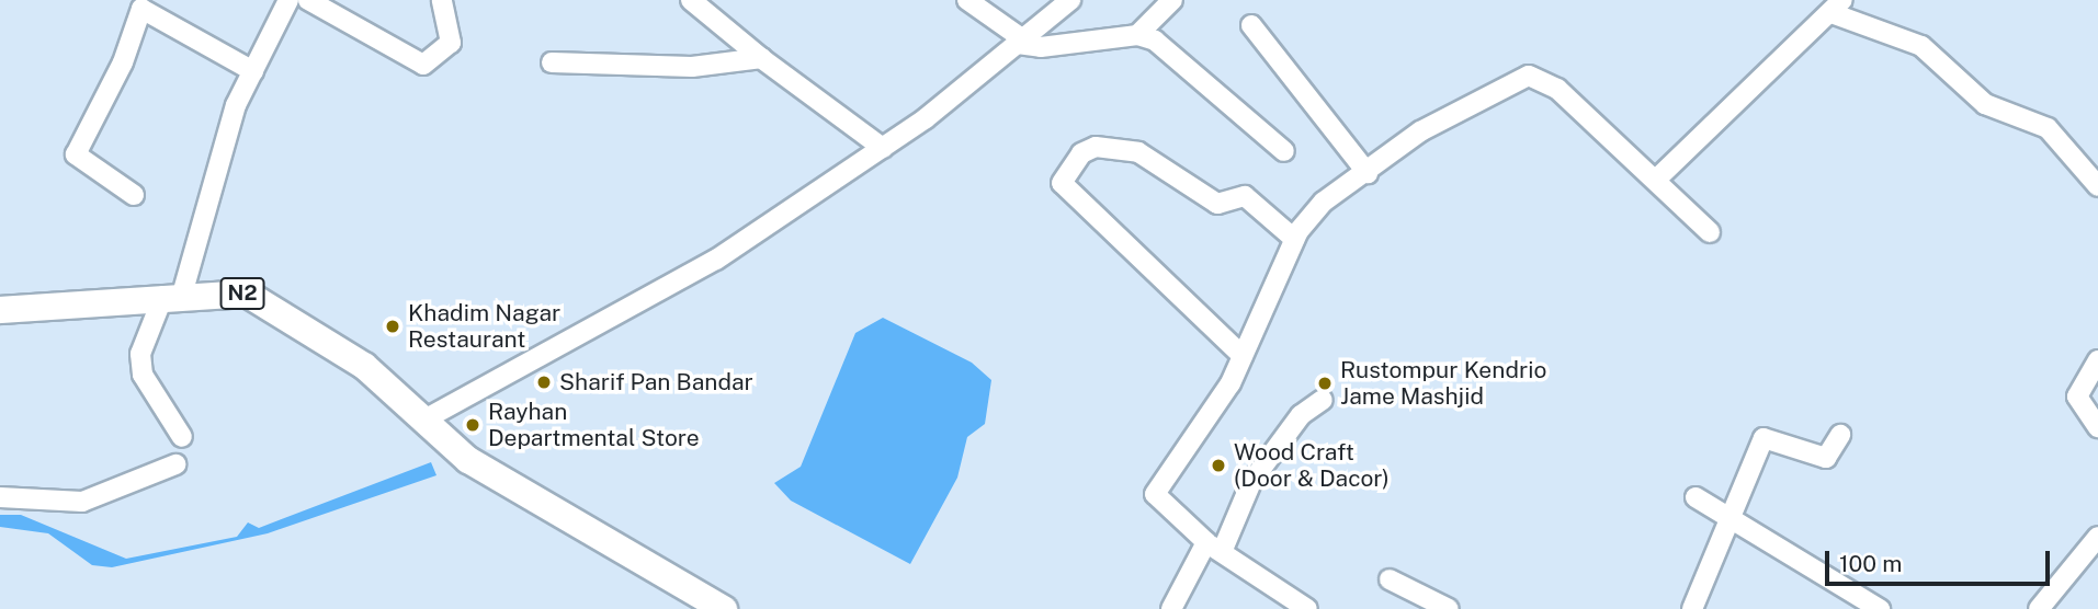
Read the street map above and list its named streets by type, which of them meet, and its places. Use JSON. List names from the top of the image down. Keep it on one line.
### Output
{"streets":{"highway":["N2"]},"places":["Khadim Nagar Restaurant","Sharif Pan Bandar","Rustompur Kendrio Jame Mashjid","Rayhan Departmental Store","Wood Craft (Door & Dacor)"],"scale_bar":"100 m"}
